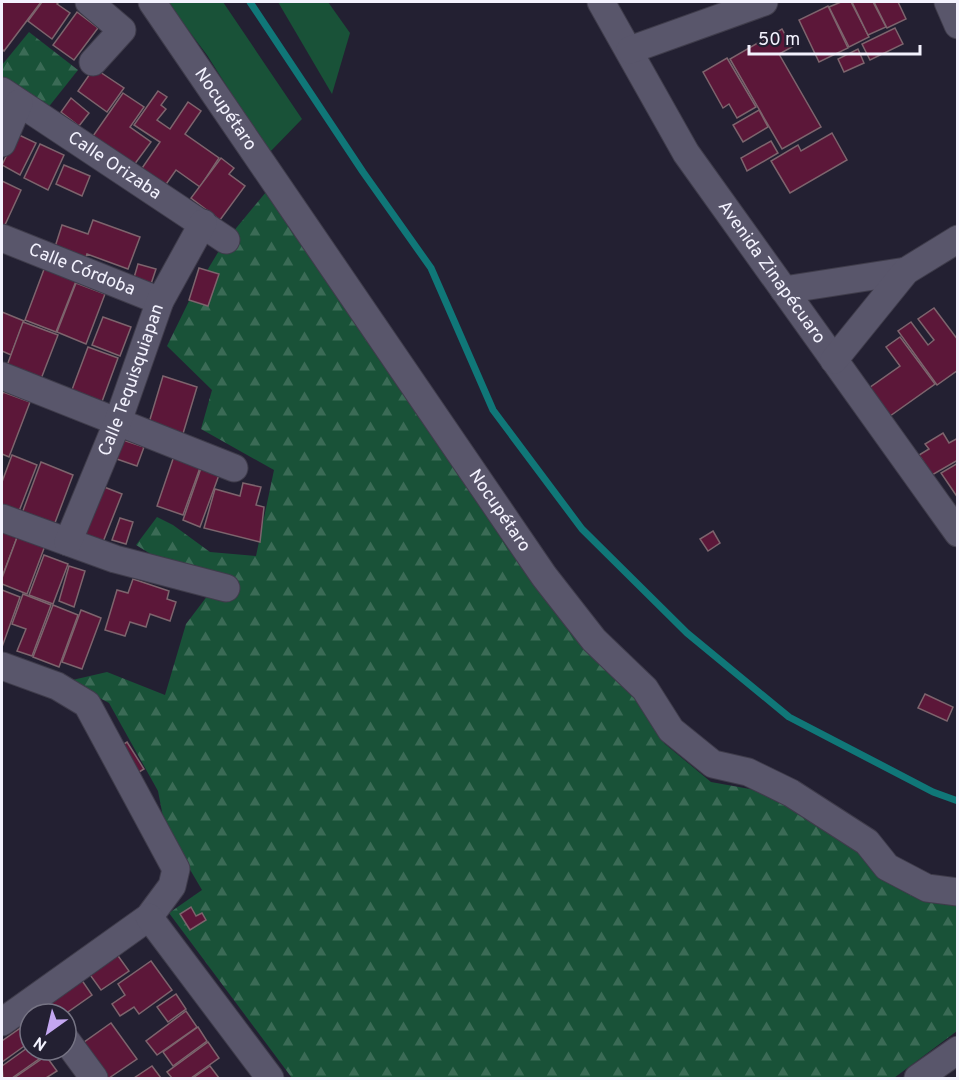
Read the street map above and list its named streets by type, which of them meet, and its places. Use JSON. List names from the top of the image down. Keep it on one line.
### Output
{"streets":{"street":["Nocupétaro","Calle Orizaba","Calle Córdoba","Avenida Zinapécuaro","Calle Tequisquiapan"]},"crossings":[["Calle Orizaba","Calle Tequisquiapan"],["Calle Córdoba","Calle Tequisquiapan"]],"scale_bar":"50 m","north":"bottom left"}
